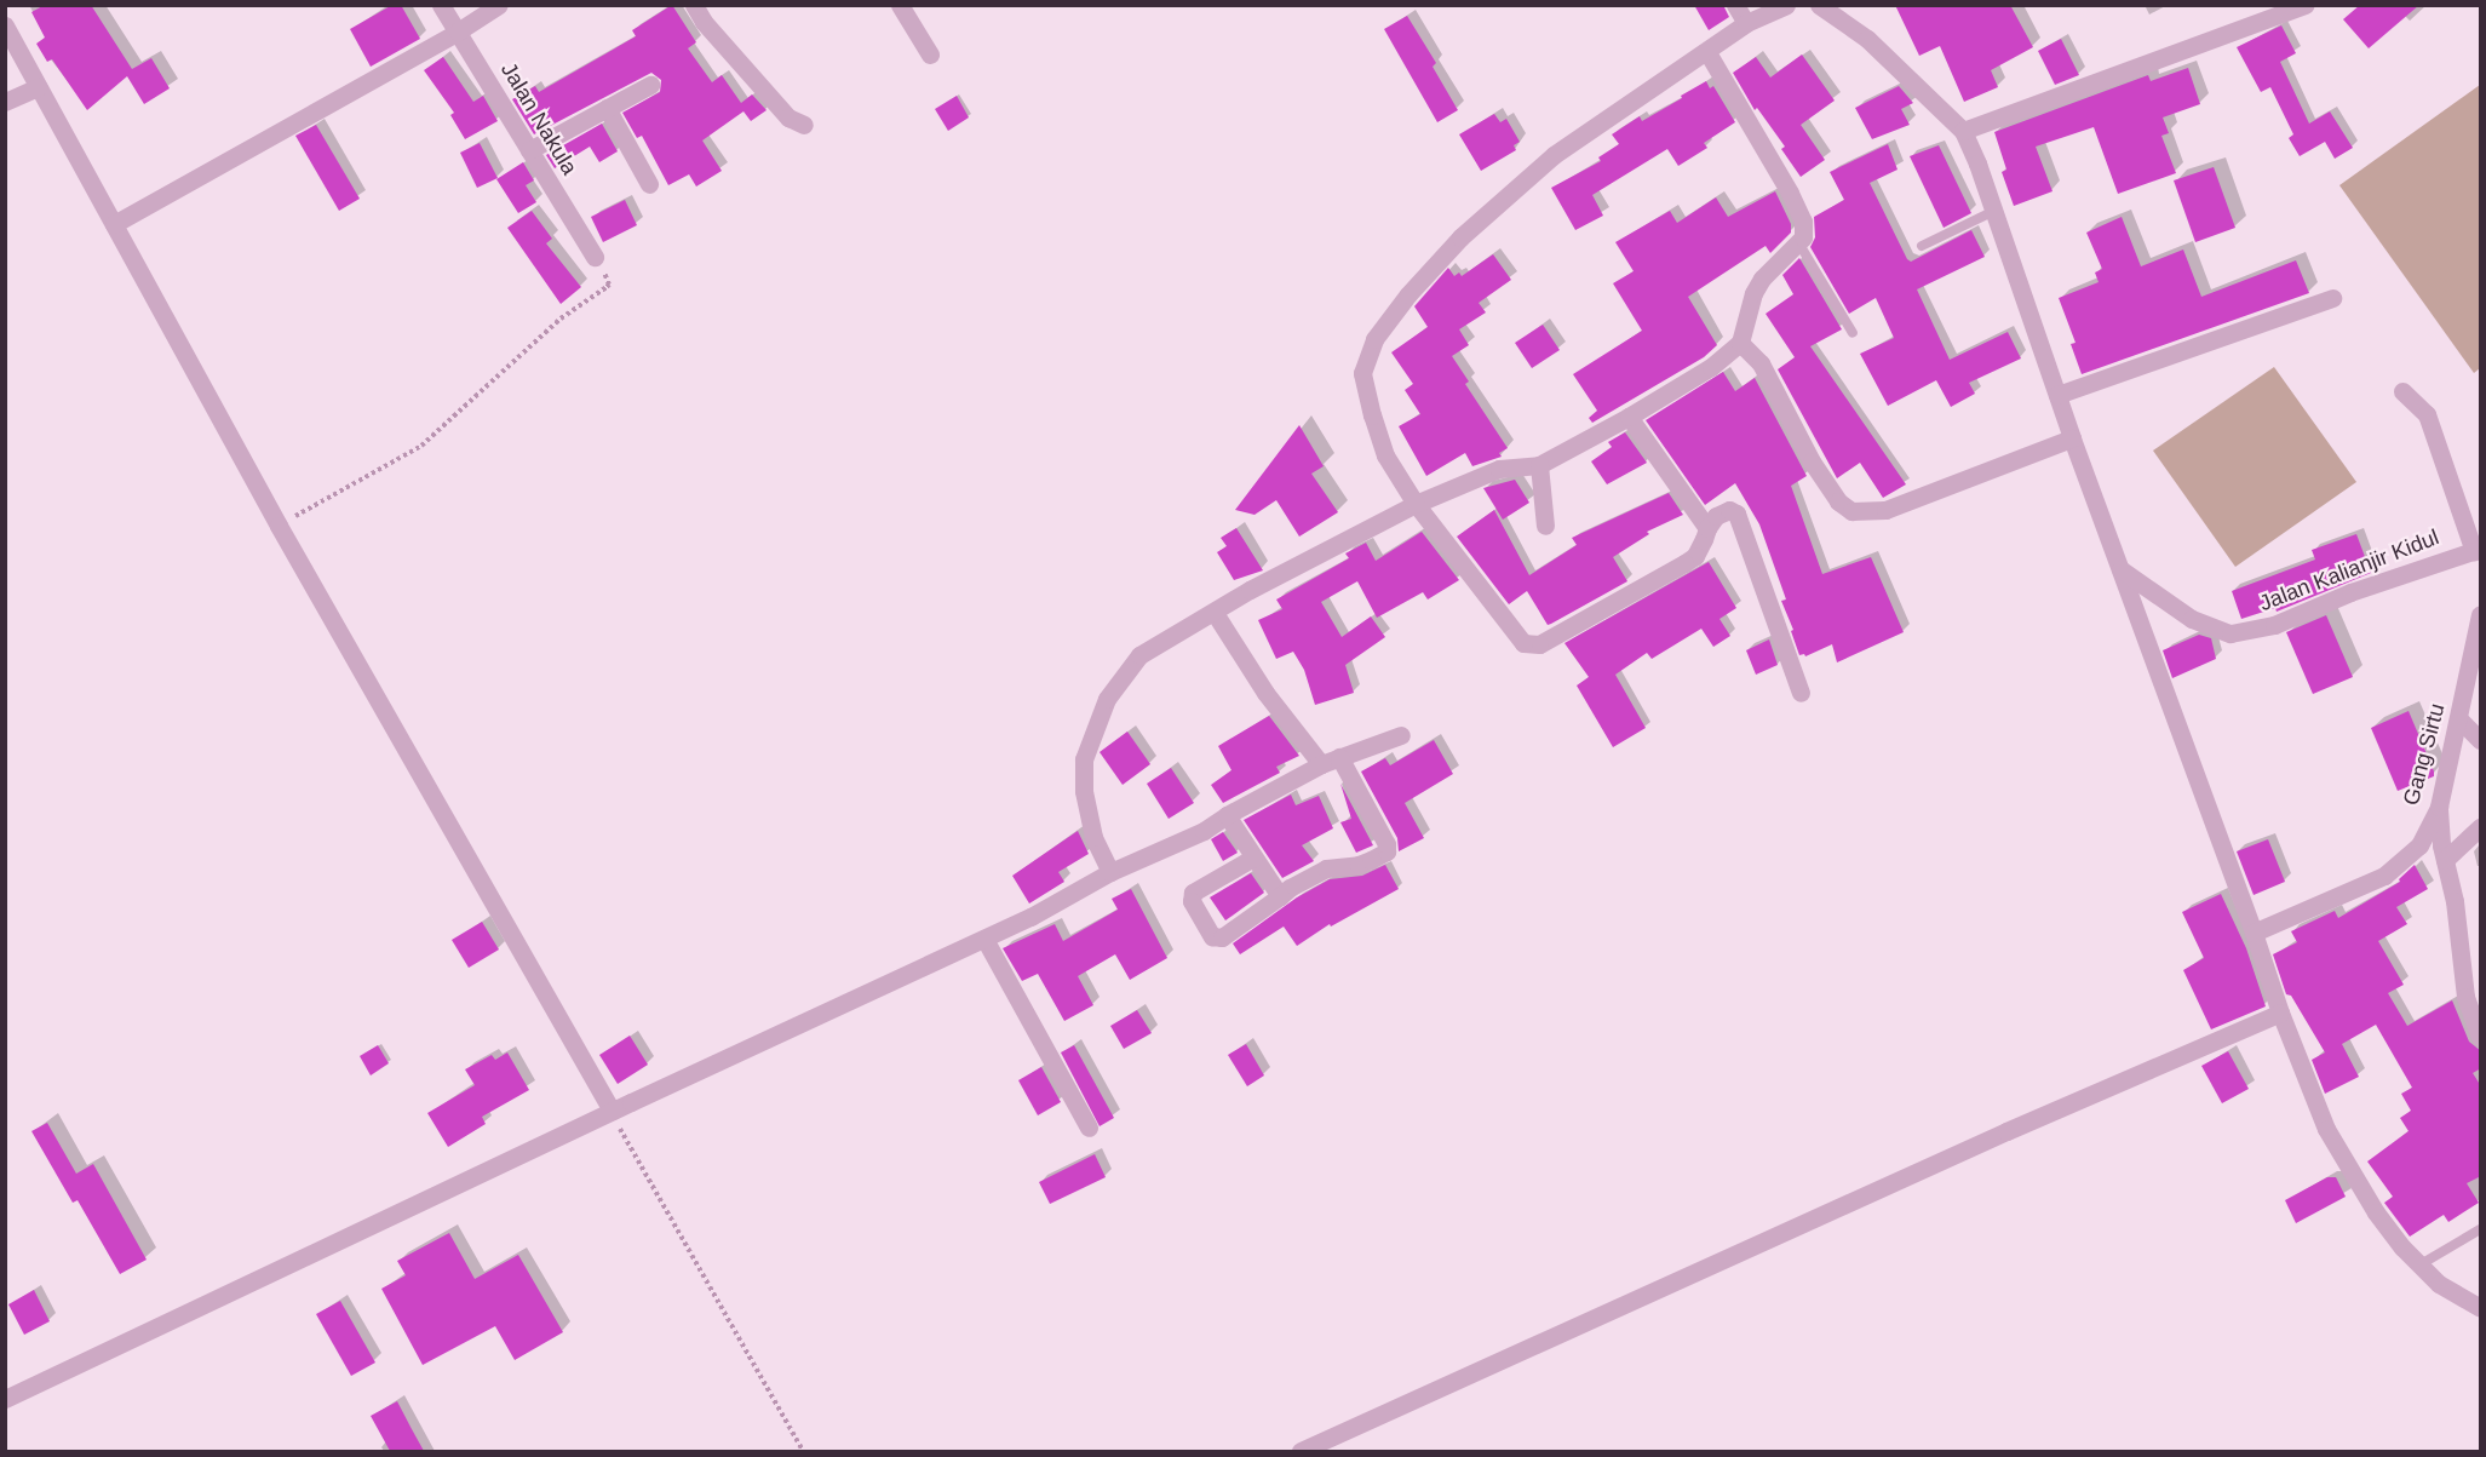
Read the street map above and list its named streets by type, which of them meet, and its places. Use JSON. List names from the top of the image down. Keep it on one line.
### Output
{"streets":{"street":["Jalan Nakula","Jalan Kalianjir Kidul","Gang Sirtu"]}}
